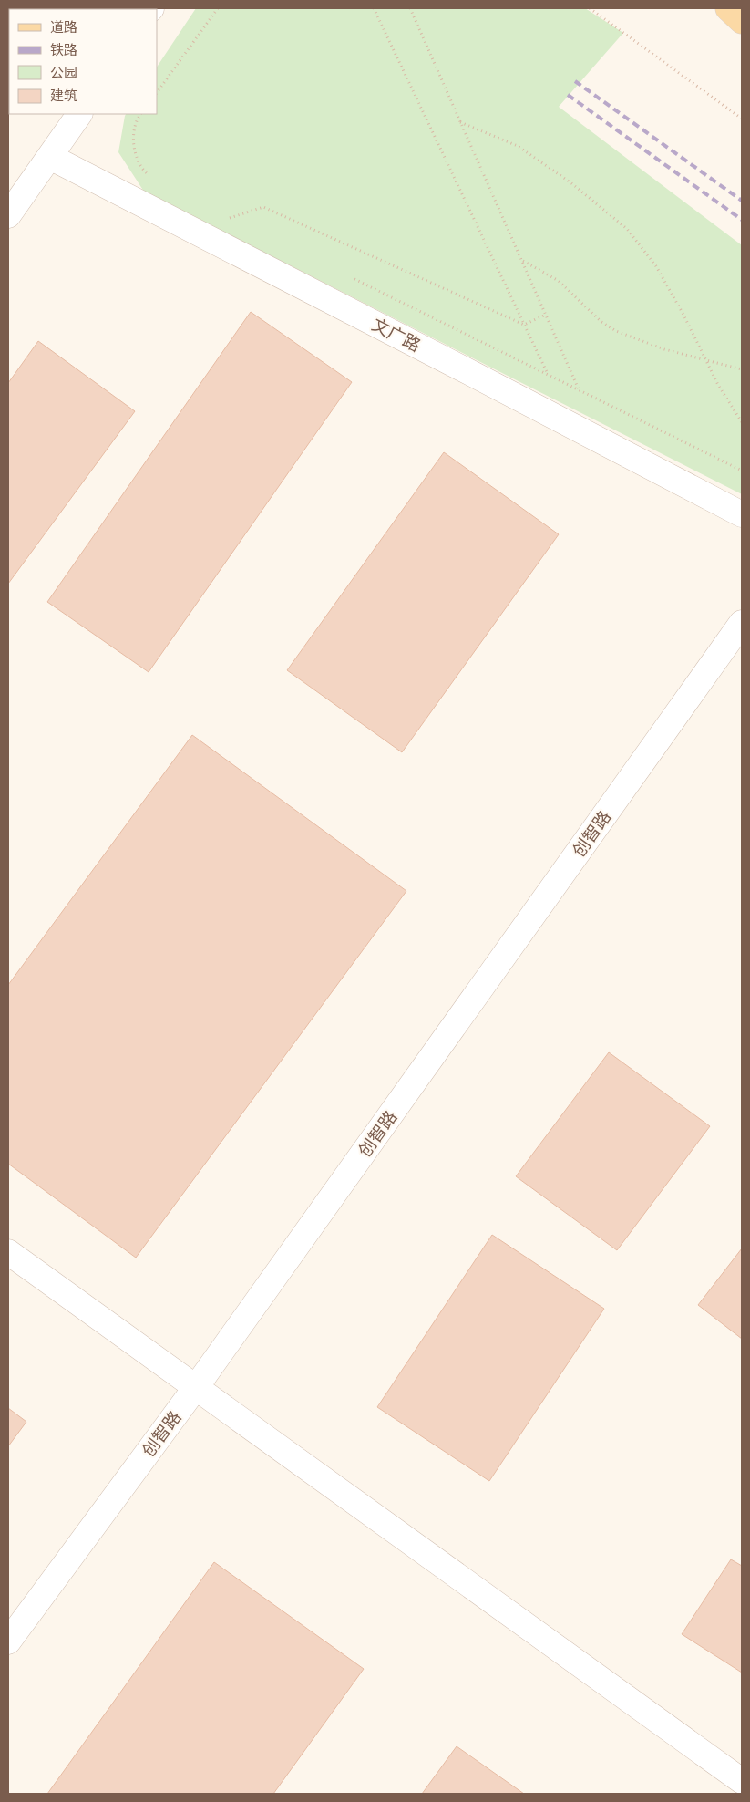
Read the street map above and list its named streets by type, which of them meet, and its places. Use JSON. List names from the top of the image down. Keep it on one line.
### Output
{"streets":{"street":["文广路","创智路"]},"legend":["道路","铁路","公园","建筑"]}
